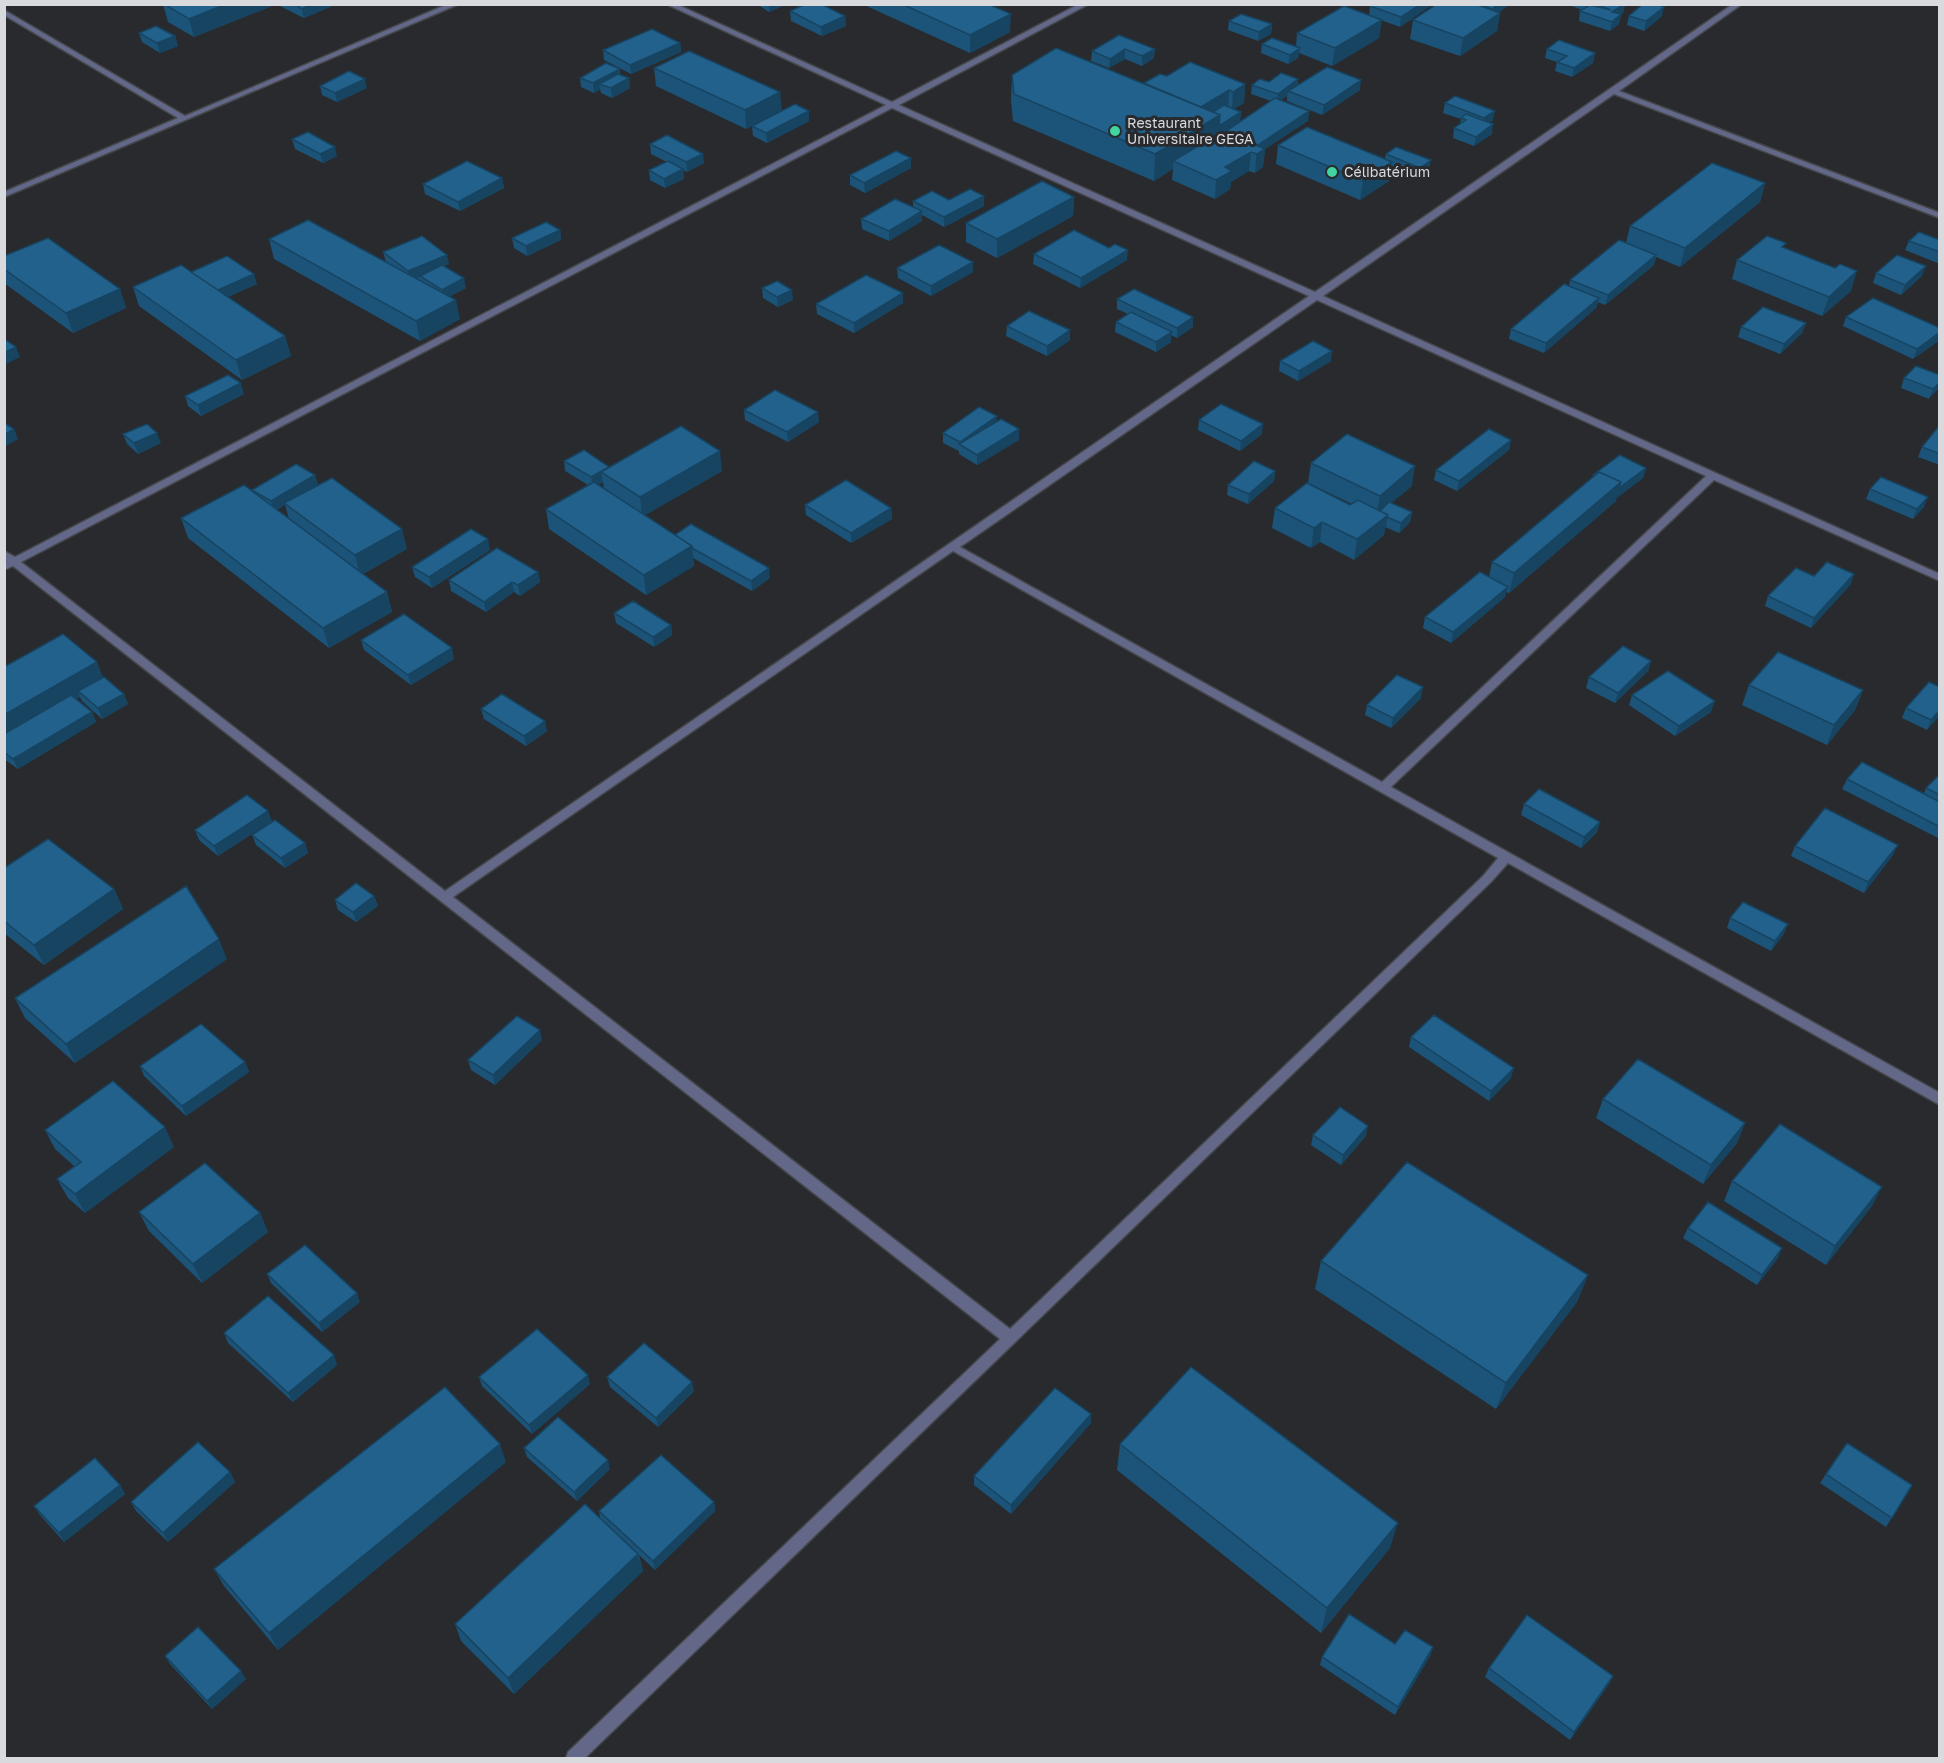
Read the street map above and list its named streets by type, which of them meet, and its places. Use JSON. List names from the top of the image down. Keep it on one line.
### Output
{"places":["Restaurant Universitaire GEGA","Célibatérium"]}
